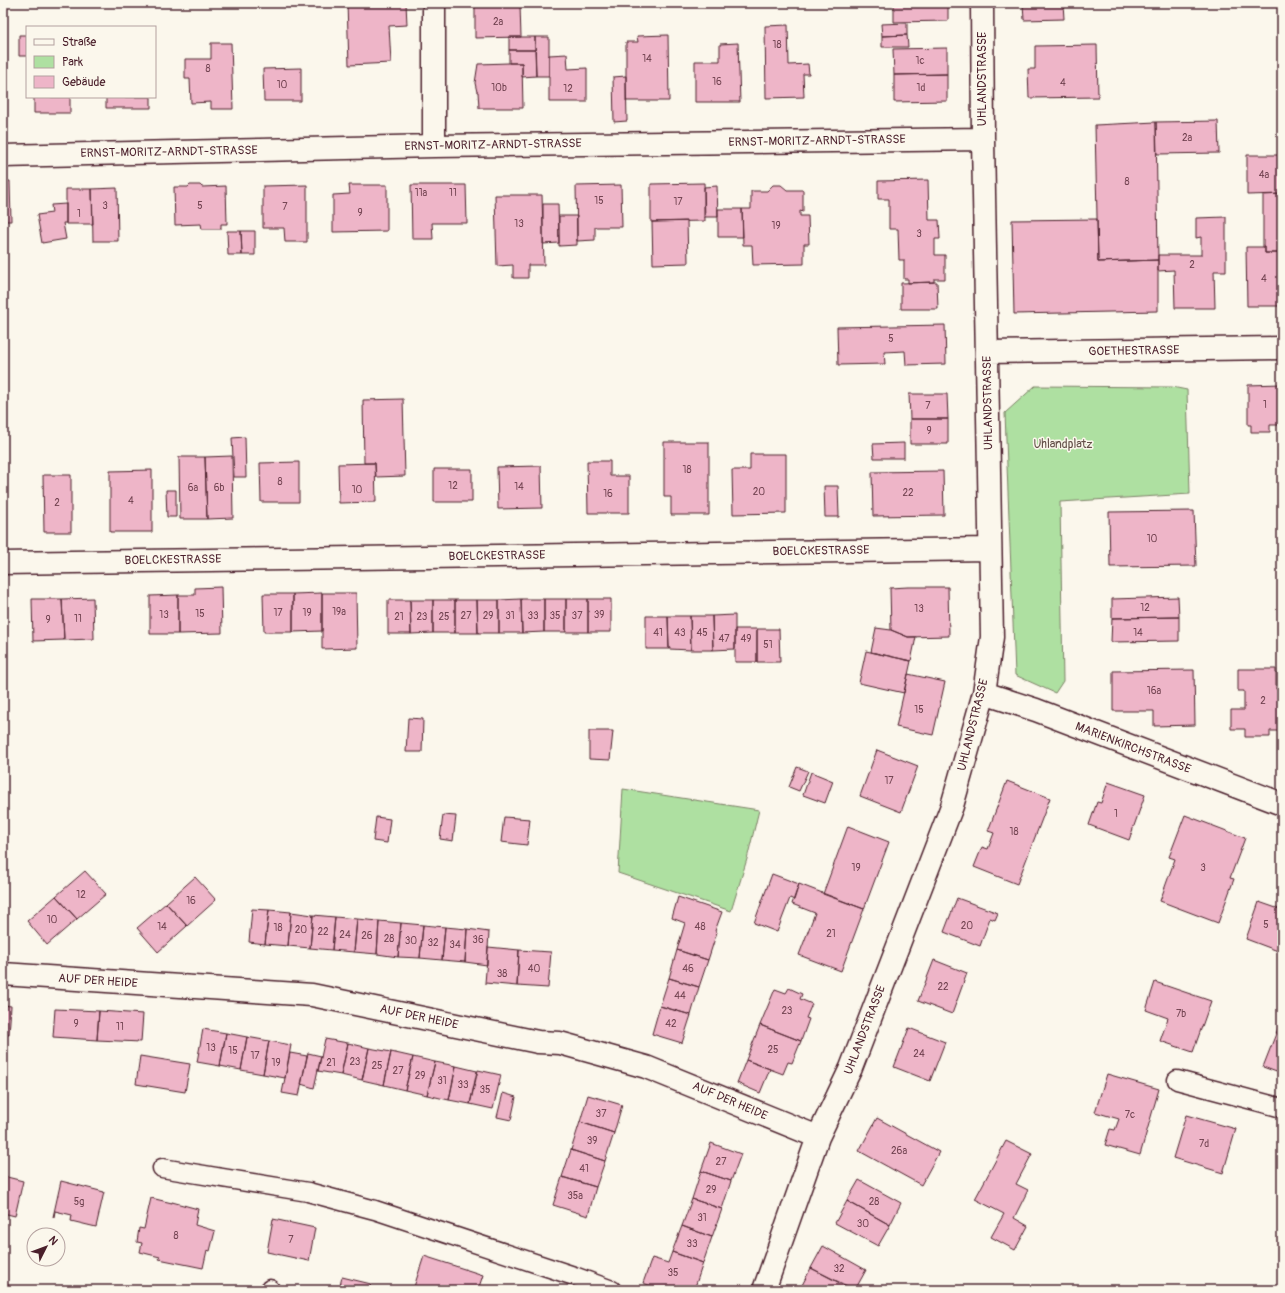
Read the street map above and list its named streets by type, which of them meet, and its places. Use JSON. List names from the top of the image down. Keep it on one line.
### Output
{"streets":{"street":["UHLANDSTRASSE","ERNST-MORITZ-ARNDT-STRASSE","GOETHESTRASSE","BOELCKESTRASSE","MARIENKIRCHSTRASSE","AUF DER HEIDE"]},"crossings":[["UHLANDSTRASSE","ERNST-MORITZ-ARNDT-STRASSE"],["UHLANDSTRASSE","GOETHESTRASSE"],["UHLANDSTRASSE","BOELCKESTRASSE"],["UHLANDSTRASSE","MARIENKIRCHSTRASSE"],["UHLANDSTRASSE","AUF DER HEIDE"]],"parks":["Uhlandplatz"],"house_numbers":["2a","18","14","1c","8","16","4","10","10b","1d","12","2a","4a","8","11a","11","15","17","3","5","7","9","1","13","19","3","2","4","5","1","7","9","18","8","12","14","6a","6b","10","20","22","16","4","2","10","12","13","19a","17","19","15","13","39","27","29","31","33","35","37","21","23","25","11","9","41","43","45","14","47","49","51","16a","2","15","17","1","18","19","3","12","16","10","5","20","14","48","18","20","22","21","24","26","28","36","30","32","34","40","46","38","22","44","23","7b","9","42","11","13","25","15","24","17","23","19","21","25","27","29","31","33","35","37","7c","39","7d","26a","27","41","29","35a","5g","28","31","30","8","7","33","32","35"],"legend":["Straße","Park","Gebäude"],"north":"top right"}
